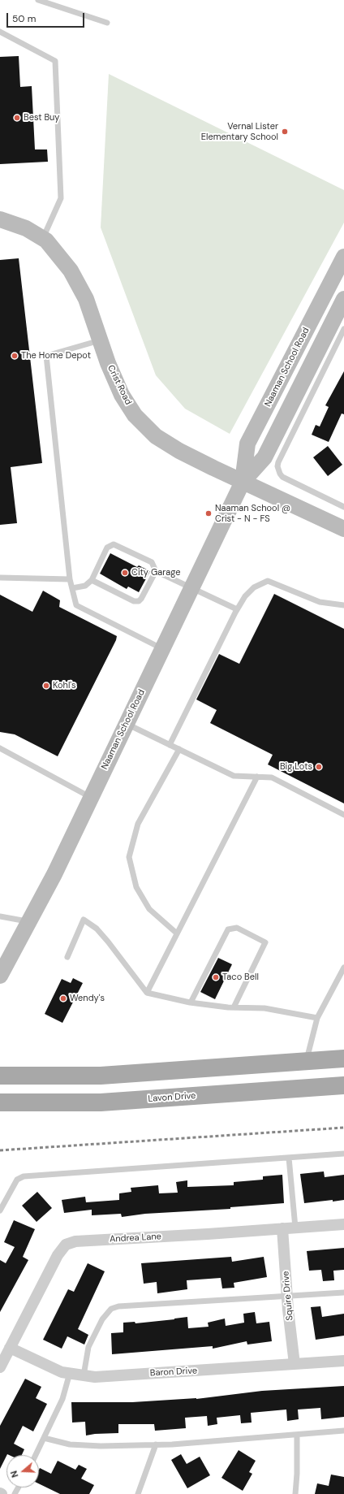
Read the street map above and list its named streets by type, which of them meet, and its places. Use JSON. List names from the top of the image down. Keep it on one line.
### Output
{"streets":{"main road":["Naaman School Road","Crist Road","Lavon Drive"],"street":["Andrea Lane","Squire Drive","Baron Drive"]},"crossings":[["Naaman School Road","Crist Road"],["Andrea Lane","Squire Drive"],["Andrea Lane","Baron Drive"],["Squire Drive","Baron Drive"]],"places":["Best Buy","Vernal Lister Elementary School","The Home Depot","Naaman School @ Crist - N - FS","City Garage","Kohl's","Big Lots","Taco Bell","Wendy's"],"scale_bar":"50 m","north":"left"}
